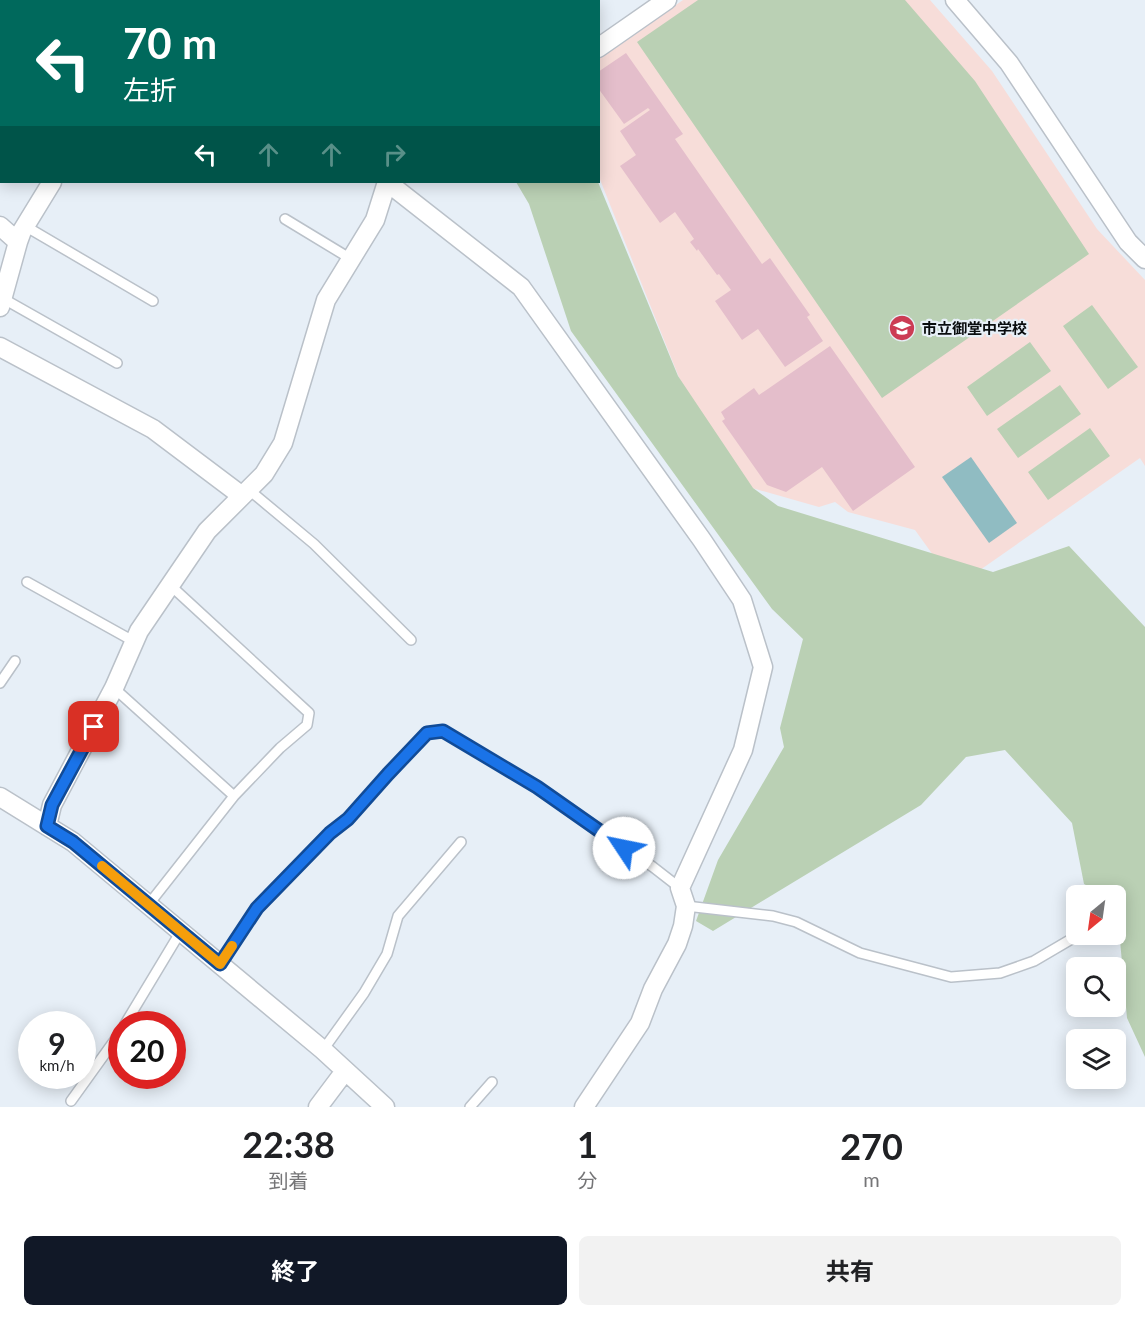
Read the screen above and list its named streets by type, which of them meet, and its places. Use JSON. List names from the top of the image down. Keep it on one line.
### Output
{"places":{"school or university":["市立御堂中学校"]},"north":"bottom left","page":{"turn":["70 m","左折"],"speed":"9 km/h","limit":"20","eta":["22:38","到着","1","分","270","m"],"buttons":["終了","共有"]}}
